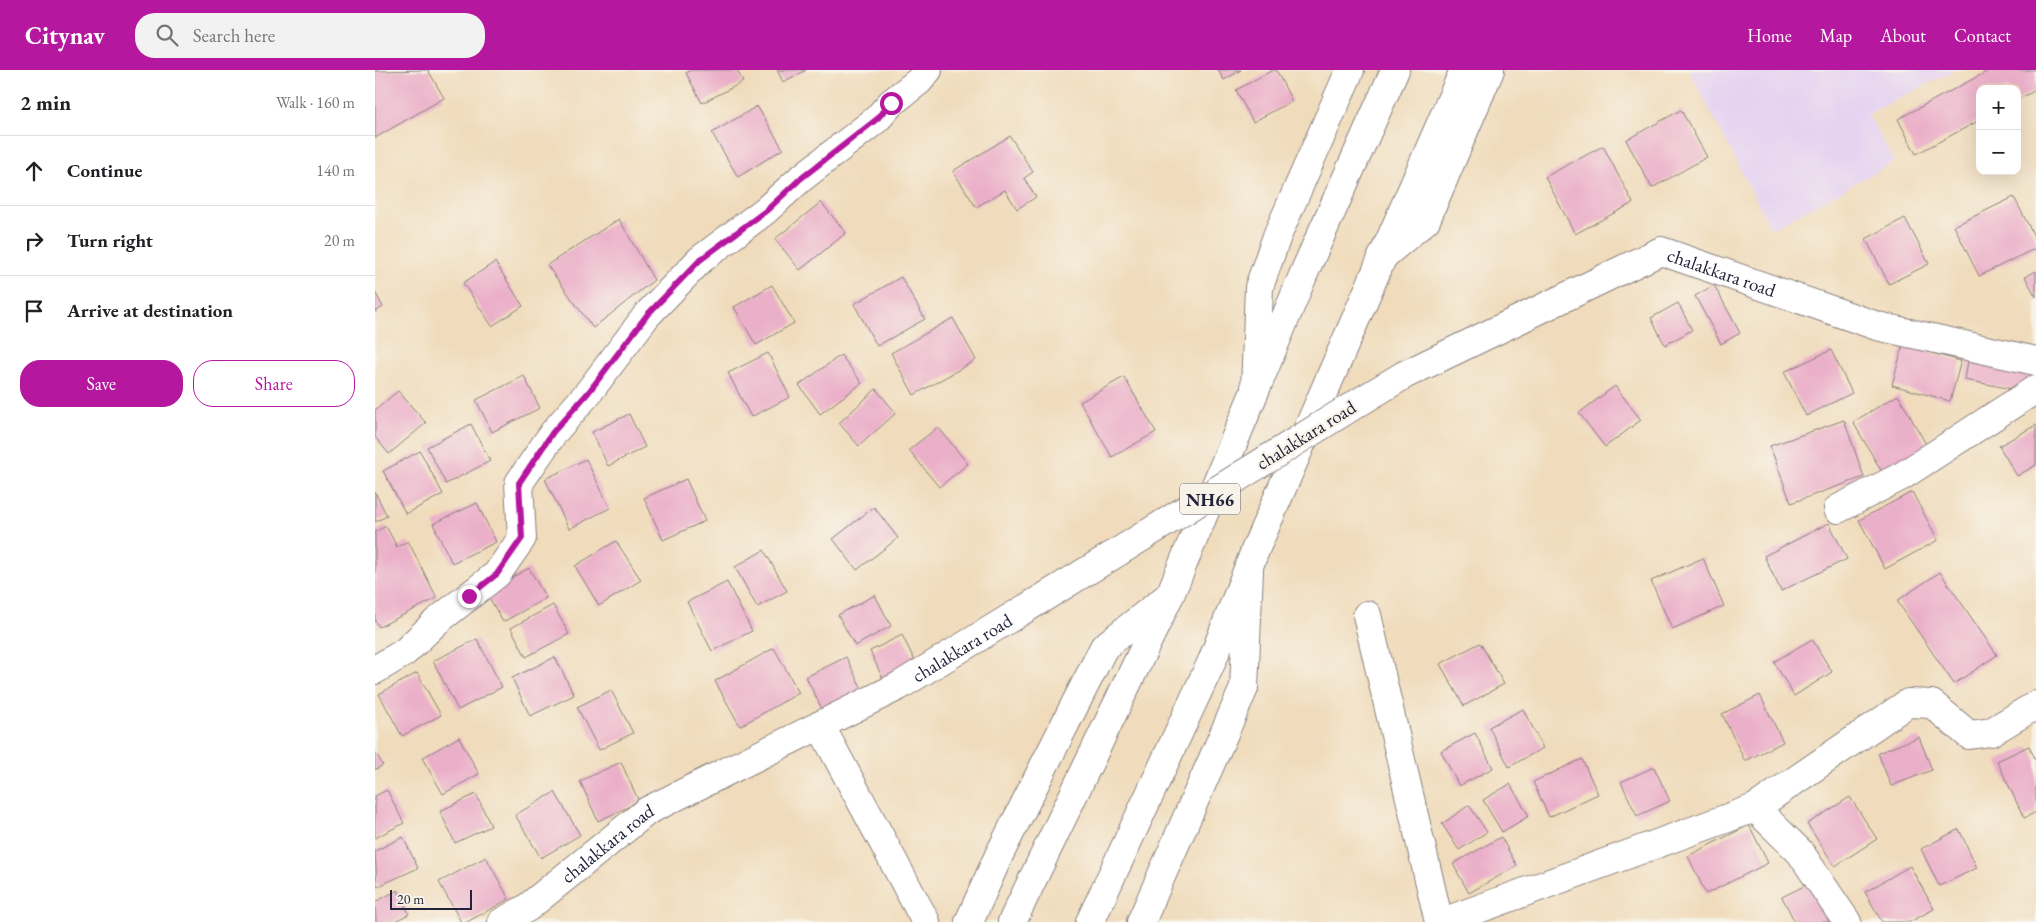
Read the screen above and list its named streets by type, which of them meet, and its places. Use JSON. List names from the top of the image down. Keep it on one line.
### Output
{"streets":{"main road":["chalakkara road","NH66"]},"scale_bar":"20 m","page":{"header":"Citynav","search":"Search here","nav":["Home","Map","About","Contact"],"heading":["2 min","Walk · 160 m"],"map_buttons":["+","−"],"list":[["Continue","140 m"],["Turn right","20 m"],"Arrive at destination"],"buttons":["Save","Share"],"scale":"20 m"}}
